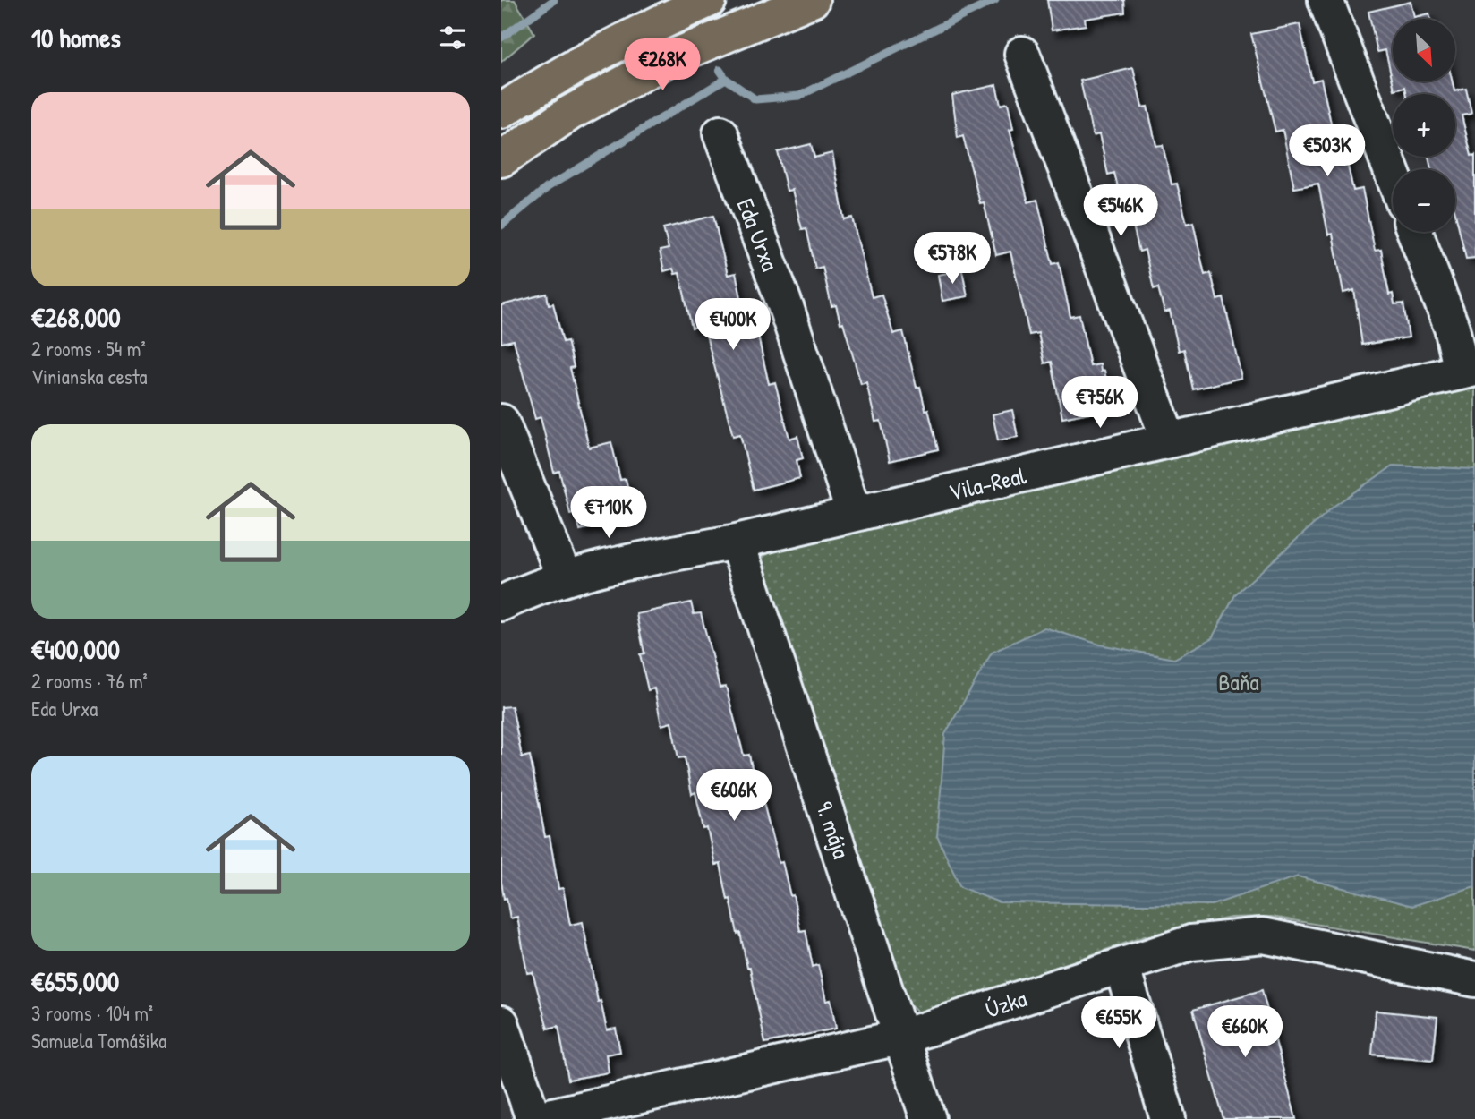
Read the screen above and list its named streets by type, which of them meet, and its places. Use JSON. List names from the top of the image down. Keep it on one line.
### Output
{"streets":{"street":["Eda Urxa","Vila-Real","9. mája","Úzka"]},"crossings":[["Eda Urxa","Vila-Real"],["Vila-Real","9. mája"],["9. mája","Úzka"]],"parks":["Baňa"],"north":"bottom right","page":{"heading":"10 homes","map_buttons":["+","−"],"price":["€268K","€503K","€546K","€578K","€400K","€756K","€710K","€606K","€655K","€660K"],"list":[{"name":"€268,000","note":"2 rooms · 54 m² · Vinianska cesta"},{"name":"€400,000","note":"2 rooms · 76 m² · Eda Urxa"},{"name":"€655,000","note":"3 rooms · 104 m² · Samuela Tomášika"}]}}
